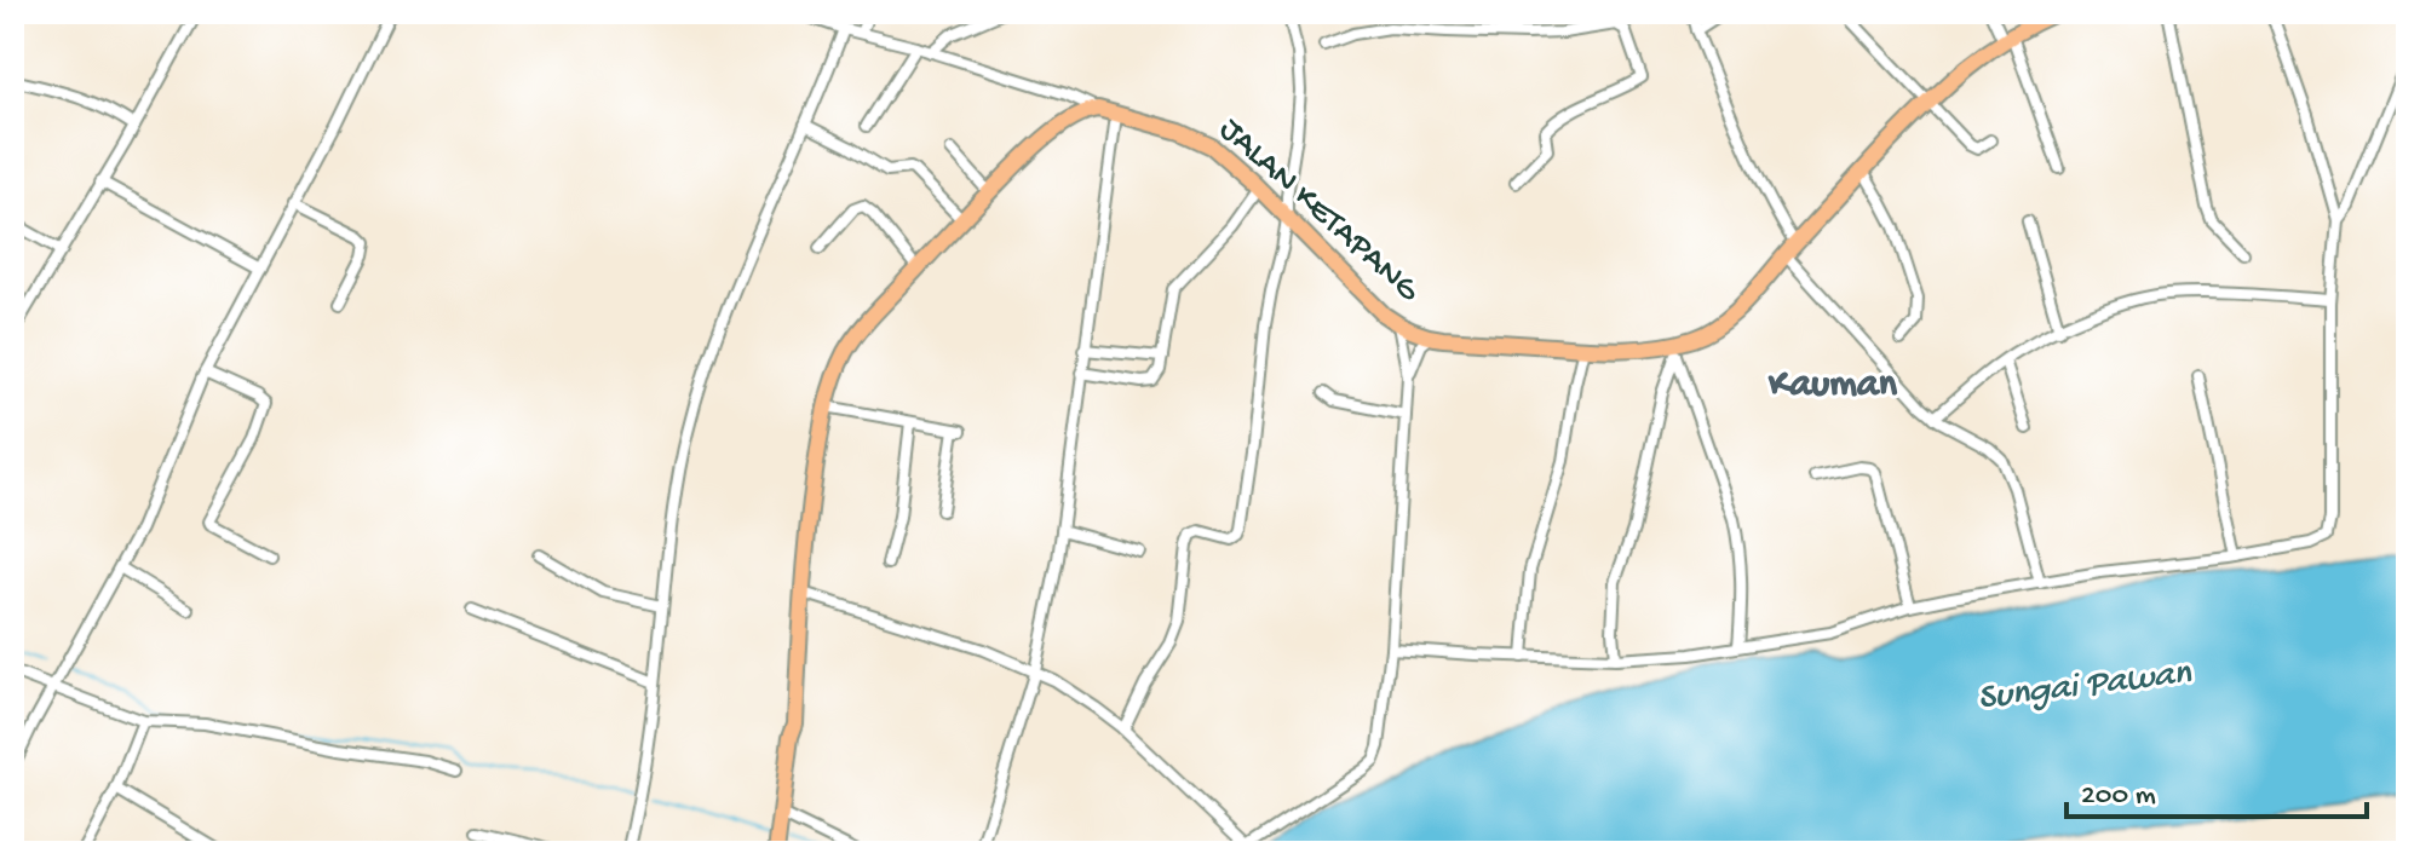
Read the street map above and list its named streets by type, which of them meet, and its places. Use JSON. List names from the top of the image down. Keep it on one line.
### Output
{"streets":{"main road":["JALAN KETAPANG"]},"districts":["Kauman"],"water":["Sungai Pawan"],"scale_bar":"200 m"}
